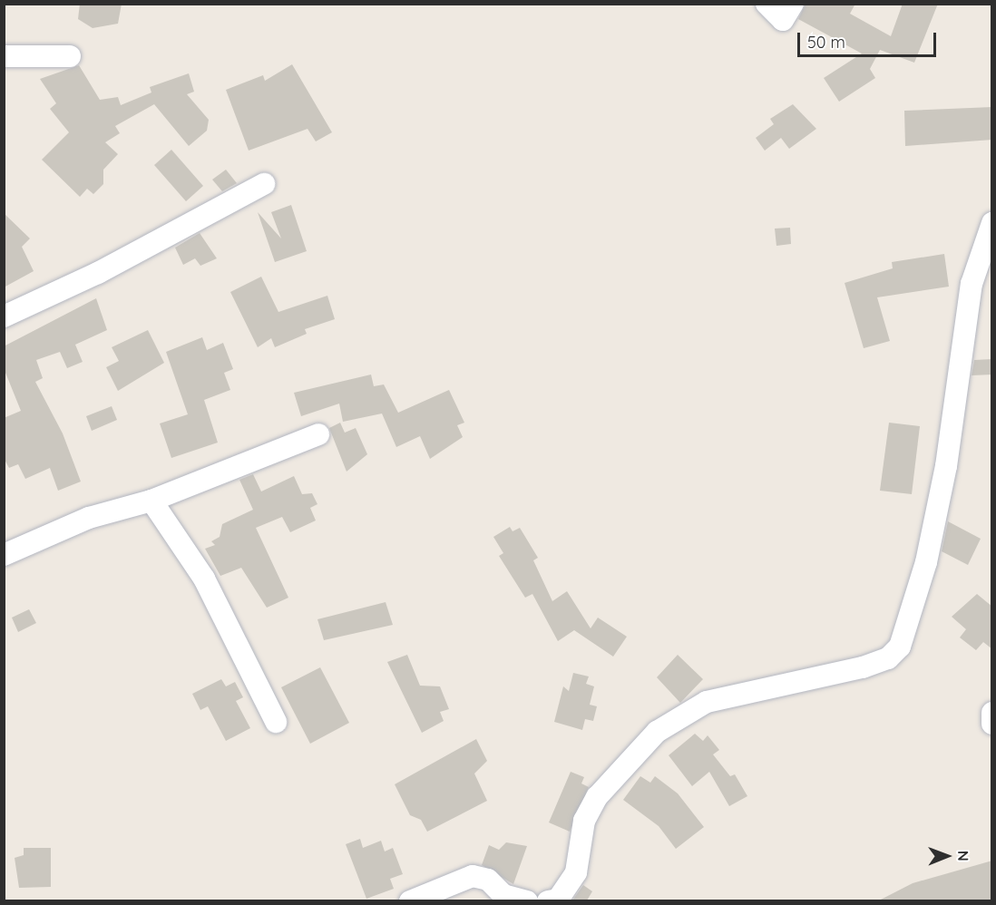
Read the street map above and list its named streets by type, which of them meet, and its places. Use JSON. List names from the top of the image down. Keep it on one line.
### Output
{"scale_bar":"50 m","north":"right"}
